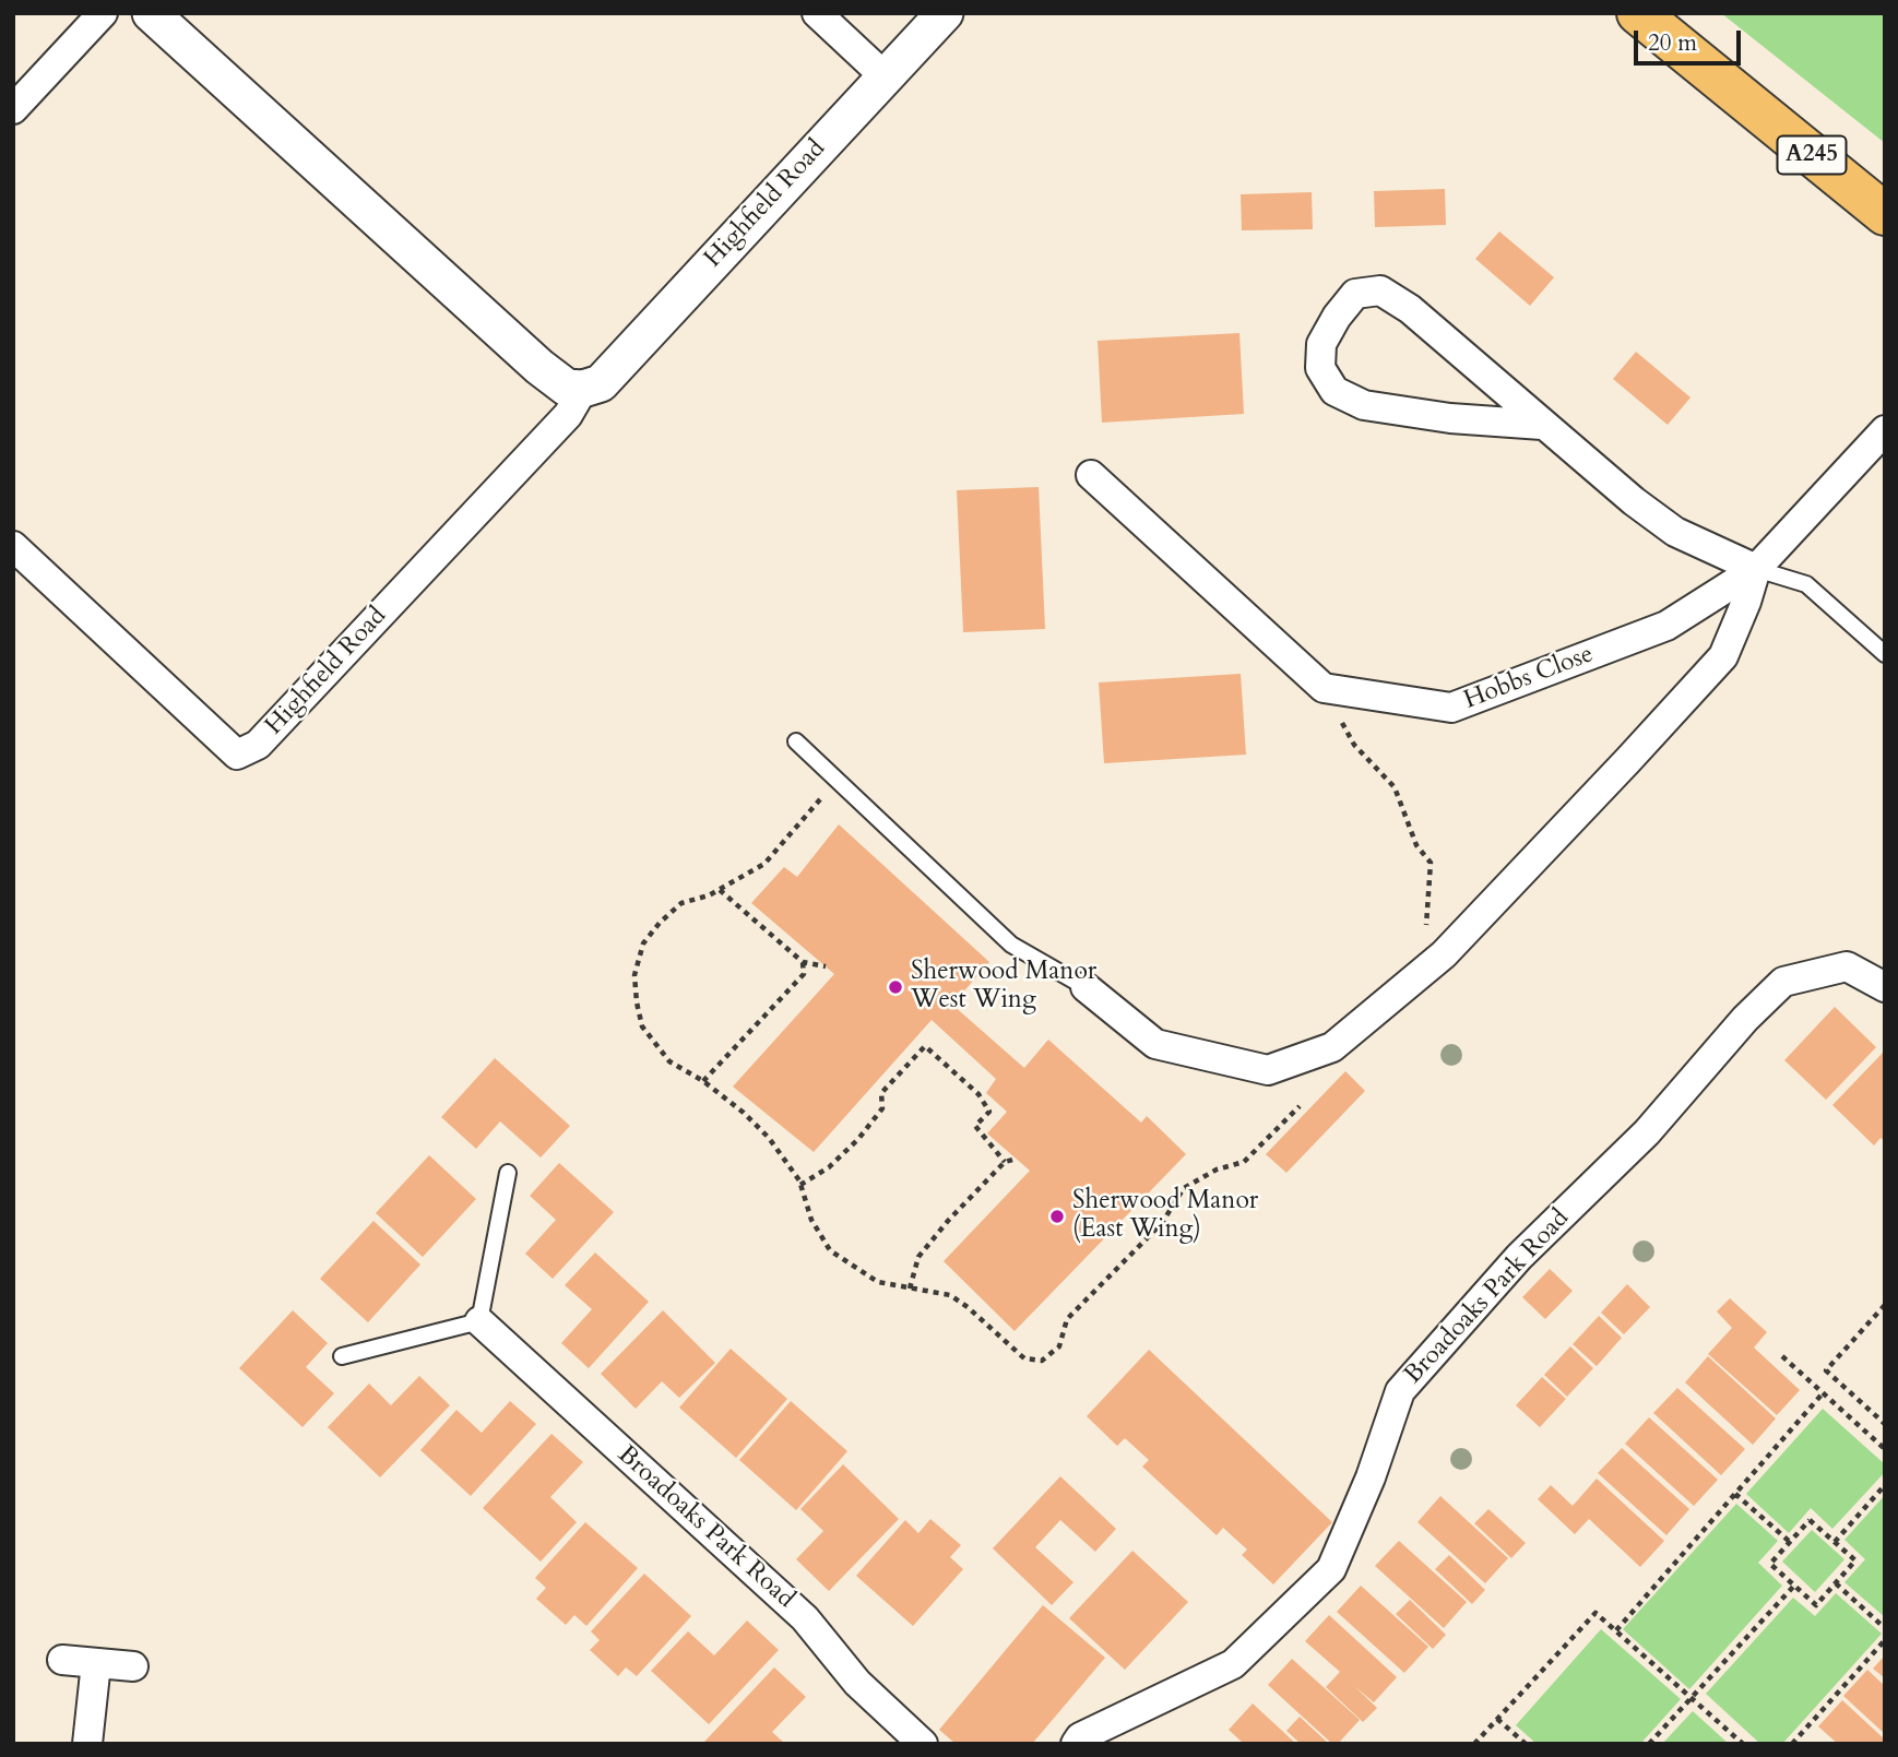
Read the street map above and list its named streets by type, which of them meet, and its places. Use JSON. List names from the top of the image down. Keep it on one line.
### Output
{"streets":{"main road":["A245"],"street":["Highfield Road","Hobbs Close","Broadoaks Park Road"]},"places":["Sherwood Manor West Wing","Sherwood Manor (East Wing)"],"scale_bar":"20 m"}
